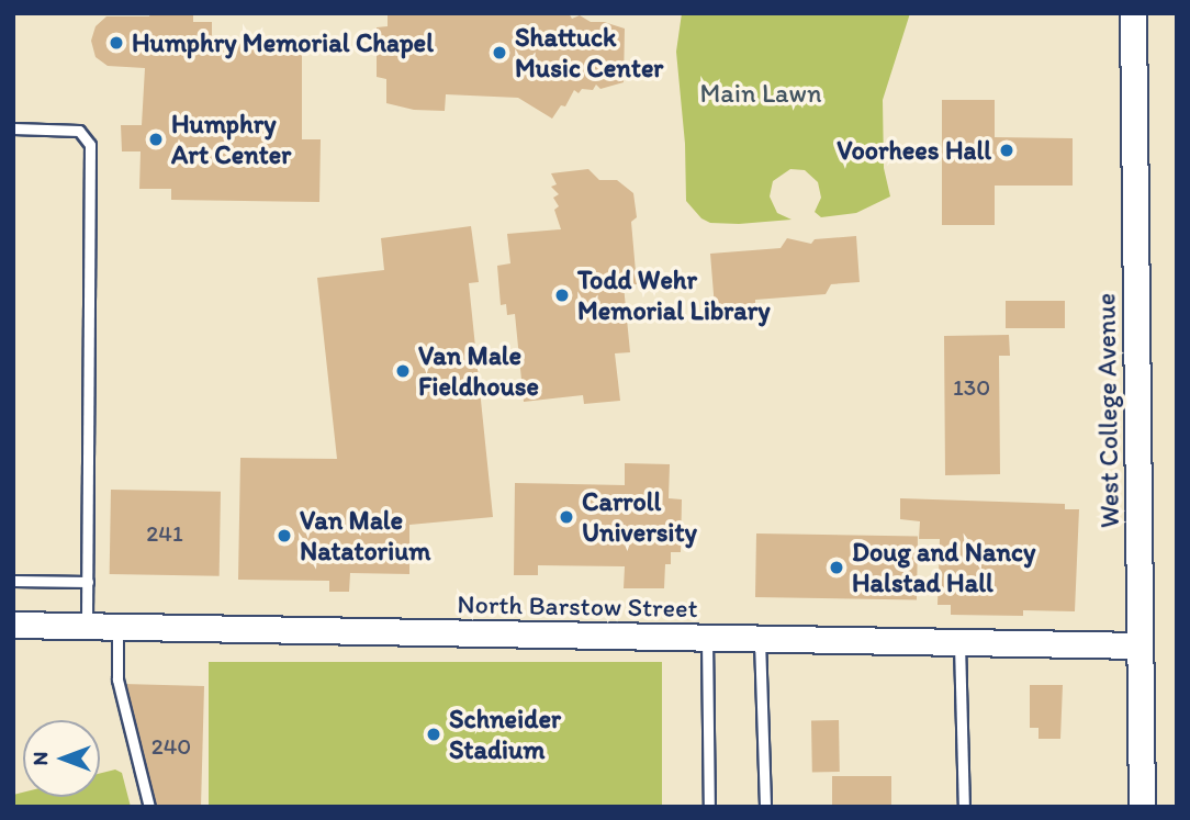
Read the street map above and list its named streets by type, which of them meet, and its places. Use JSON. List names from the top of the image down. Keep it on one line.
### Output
{"streets":{"street":["West College Avenue","North Barstow Street"]},"crossings":[["West College Avenue","North Barstow Street"]],"parks":["Main Lawn"],"places":["Humphry Memorial Chapel","Shattuck Music Center","Humphry Art Center","Voorhees Hall","Todd Wehr Memorial Library","Van Male Fieldhouse","Carroll University","Van Male Natatorium","Doug and Nancy Halstad Hall","Schneider Stadium"],"house_numbers":["130","241","240"],"north":"left"}
